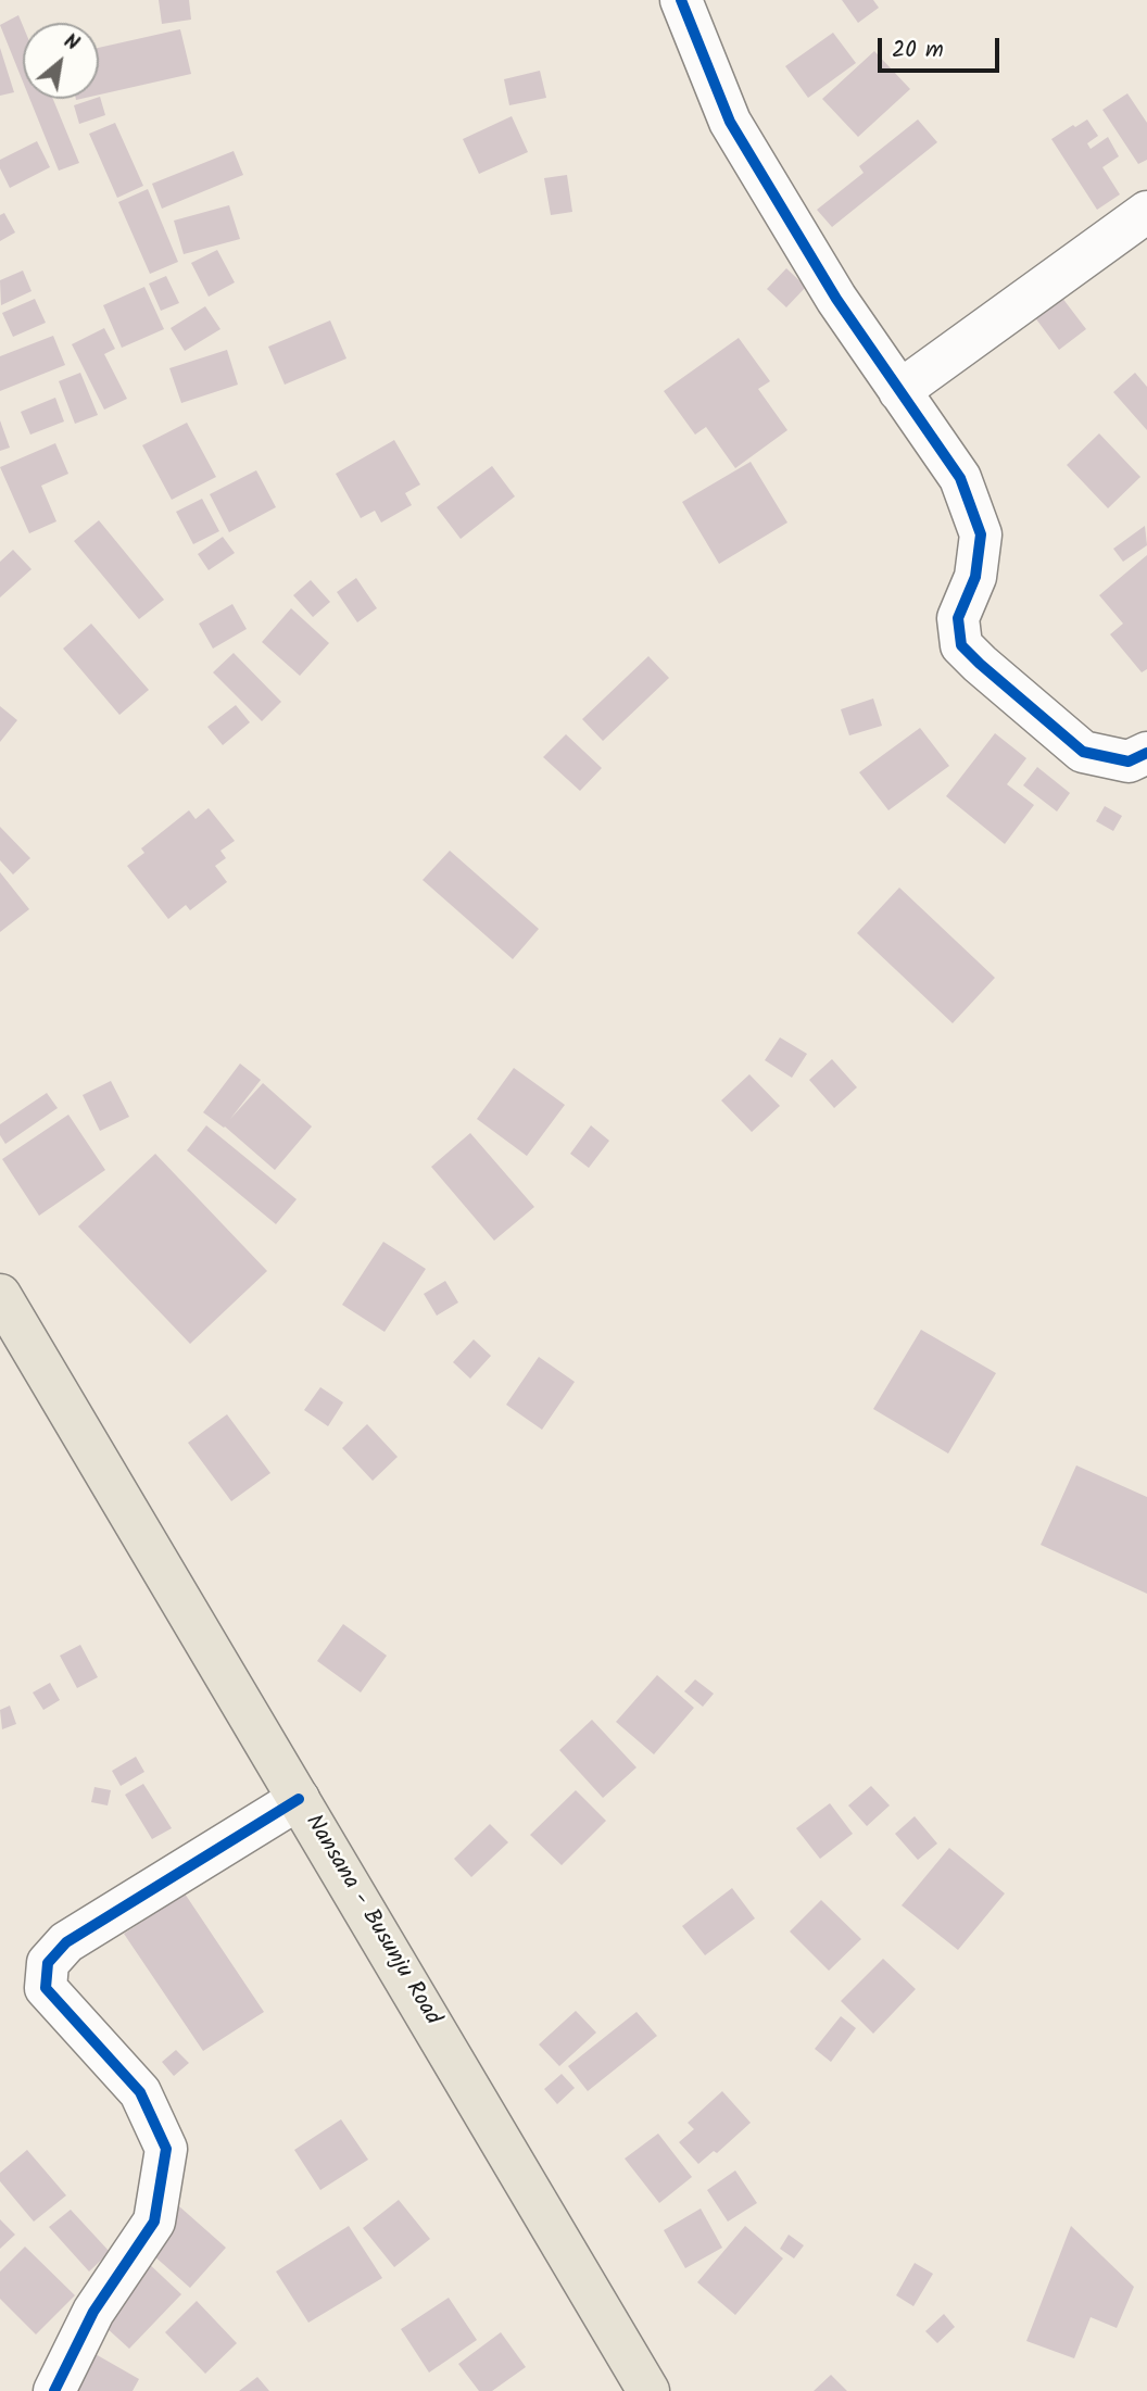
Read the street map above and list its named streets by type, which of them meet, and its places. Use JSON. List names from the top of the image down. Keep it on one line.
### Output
{"streets":{"main road":["Nansana - Busunju Road"]},"scale_bar":"20 m","north":"top right"}
